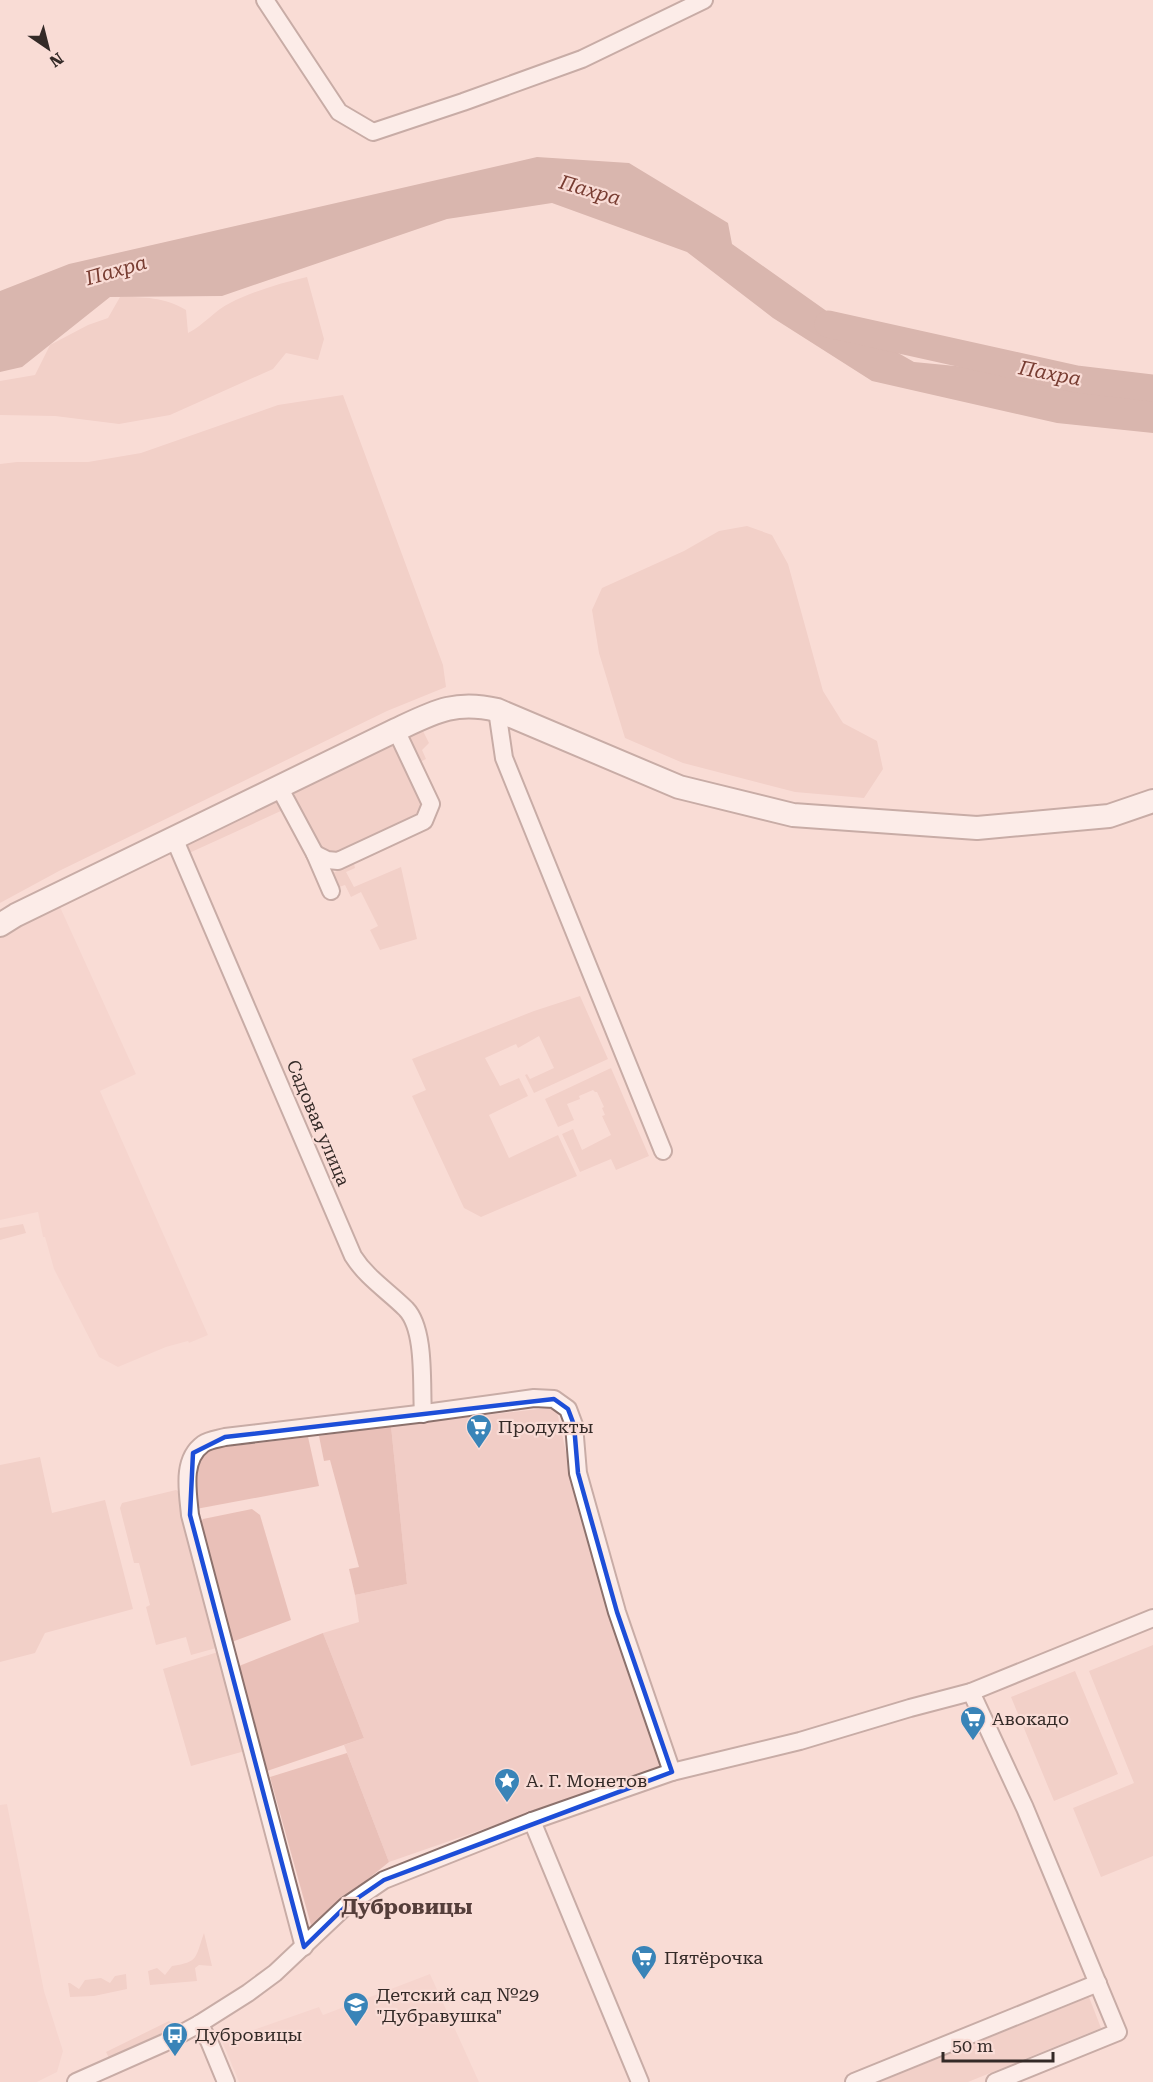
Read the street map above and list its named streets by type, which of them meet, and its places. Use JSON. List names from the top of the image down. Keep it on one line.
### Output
{"streets":{"street":["Садовая улица"]},"districts":["Дубровицы"],"water":["Пахра"],"places":{"supermarket":["Продукты","Авокадо","Пятёрочка"],"place":["А. Г. Монетов"],"school or university":["Детский сад №29 \"Дубравушка\""],"bus stop":["Дубровицы"]},"scale_bar":"50 m","north":"bottom right"}
